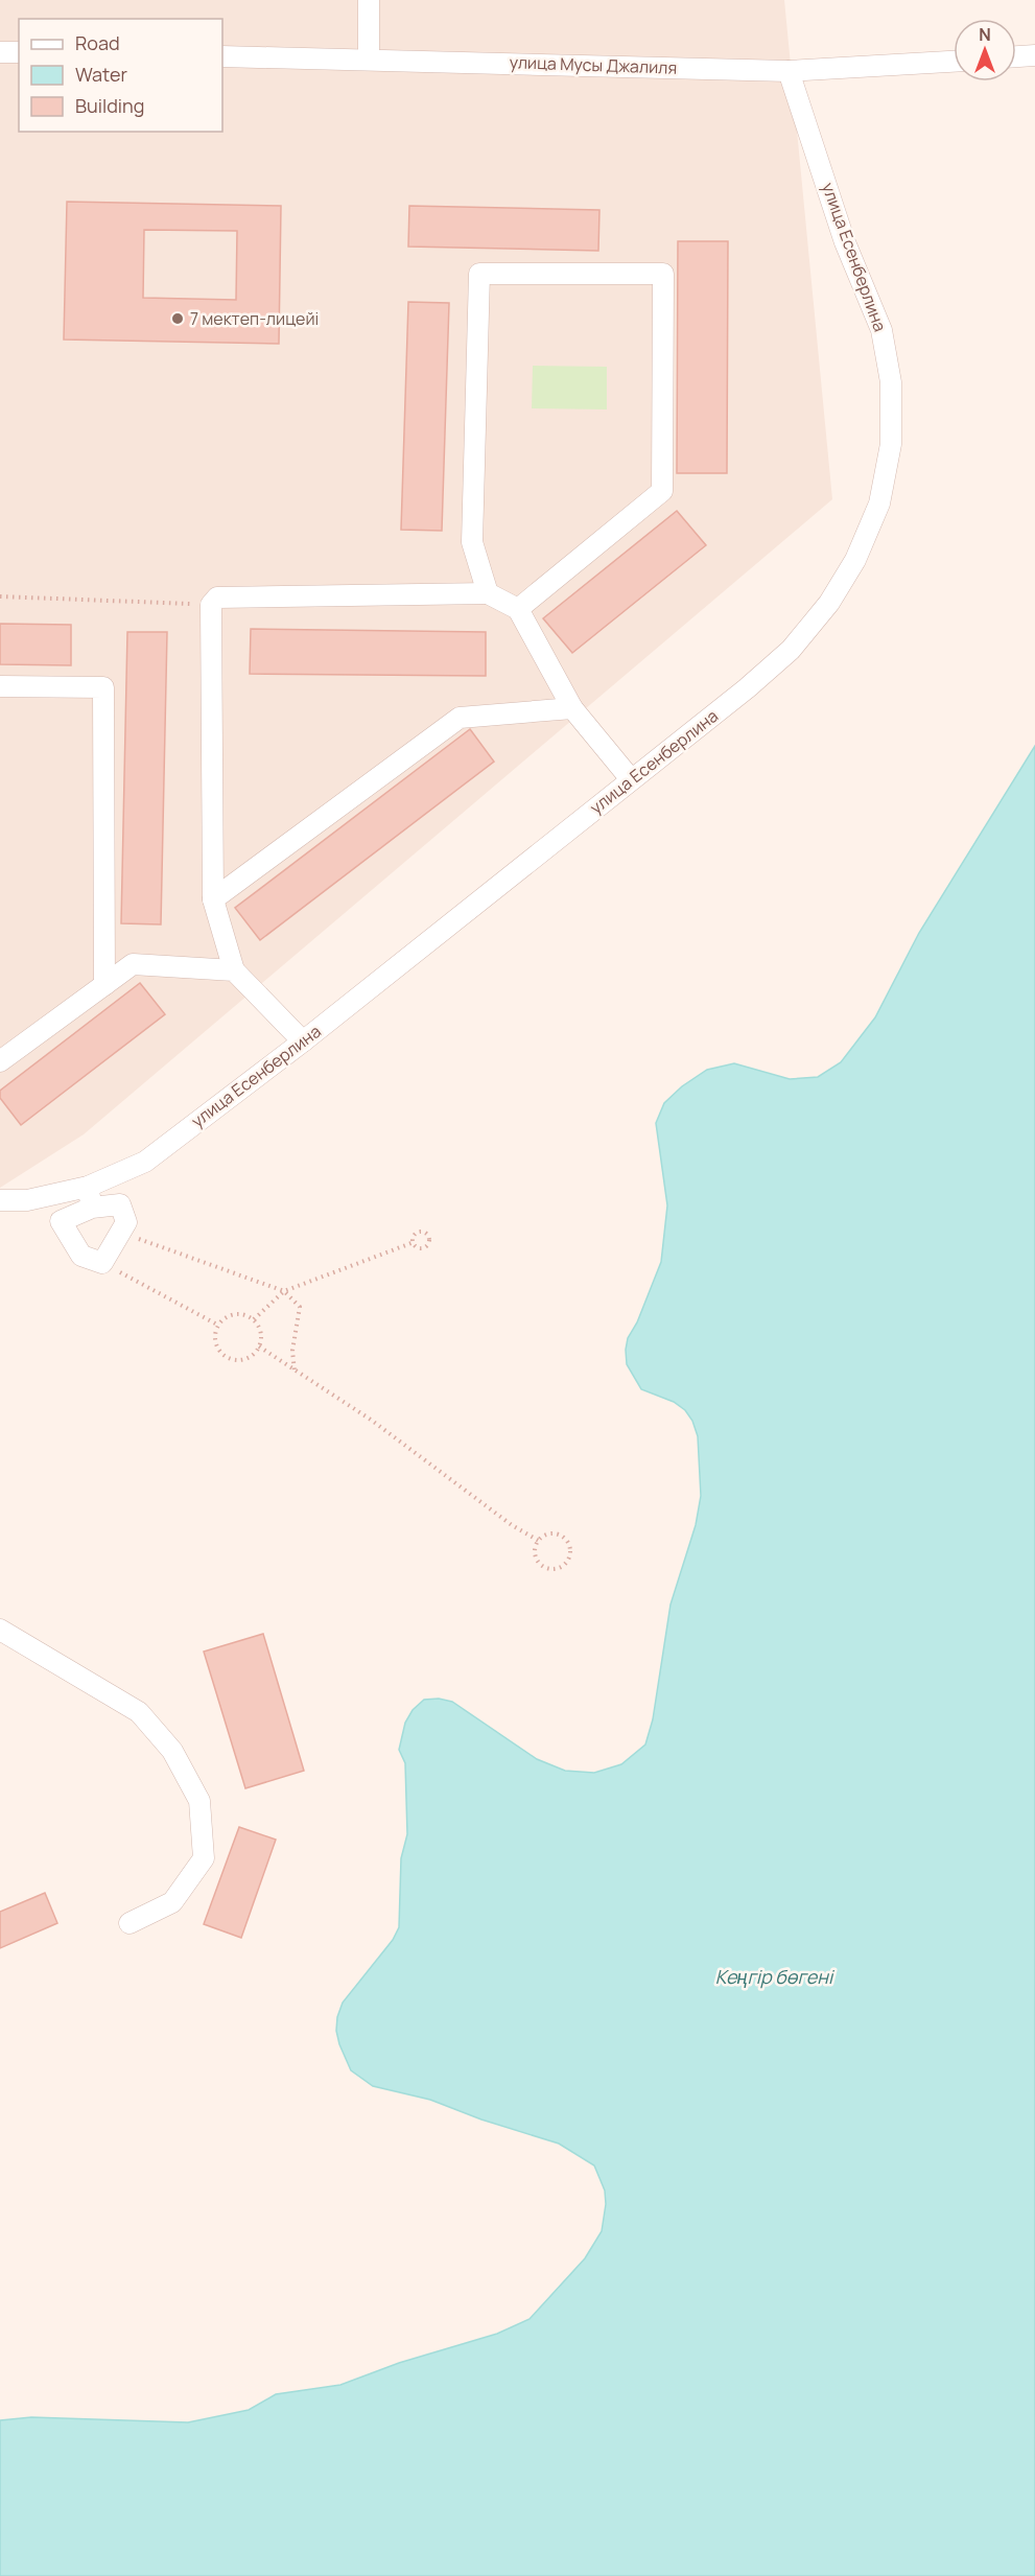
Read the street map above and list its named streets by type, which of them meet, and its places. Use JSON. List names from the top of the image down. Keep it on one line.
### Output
{"streets":{"street":["улица Мусы Джалиля","улица Есенберлина"]},"crossings":[["улица Мусы Джалиля","улица Есенберлина"]],"water":["Кеңгір бөгені"],"places":["7 мектеп-лицейі"],"legend":["Road","Water","Building"],"north":"top"}
